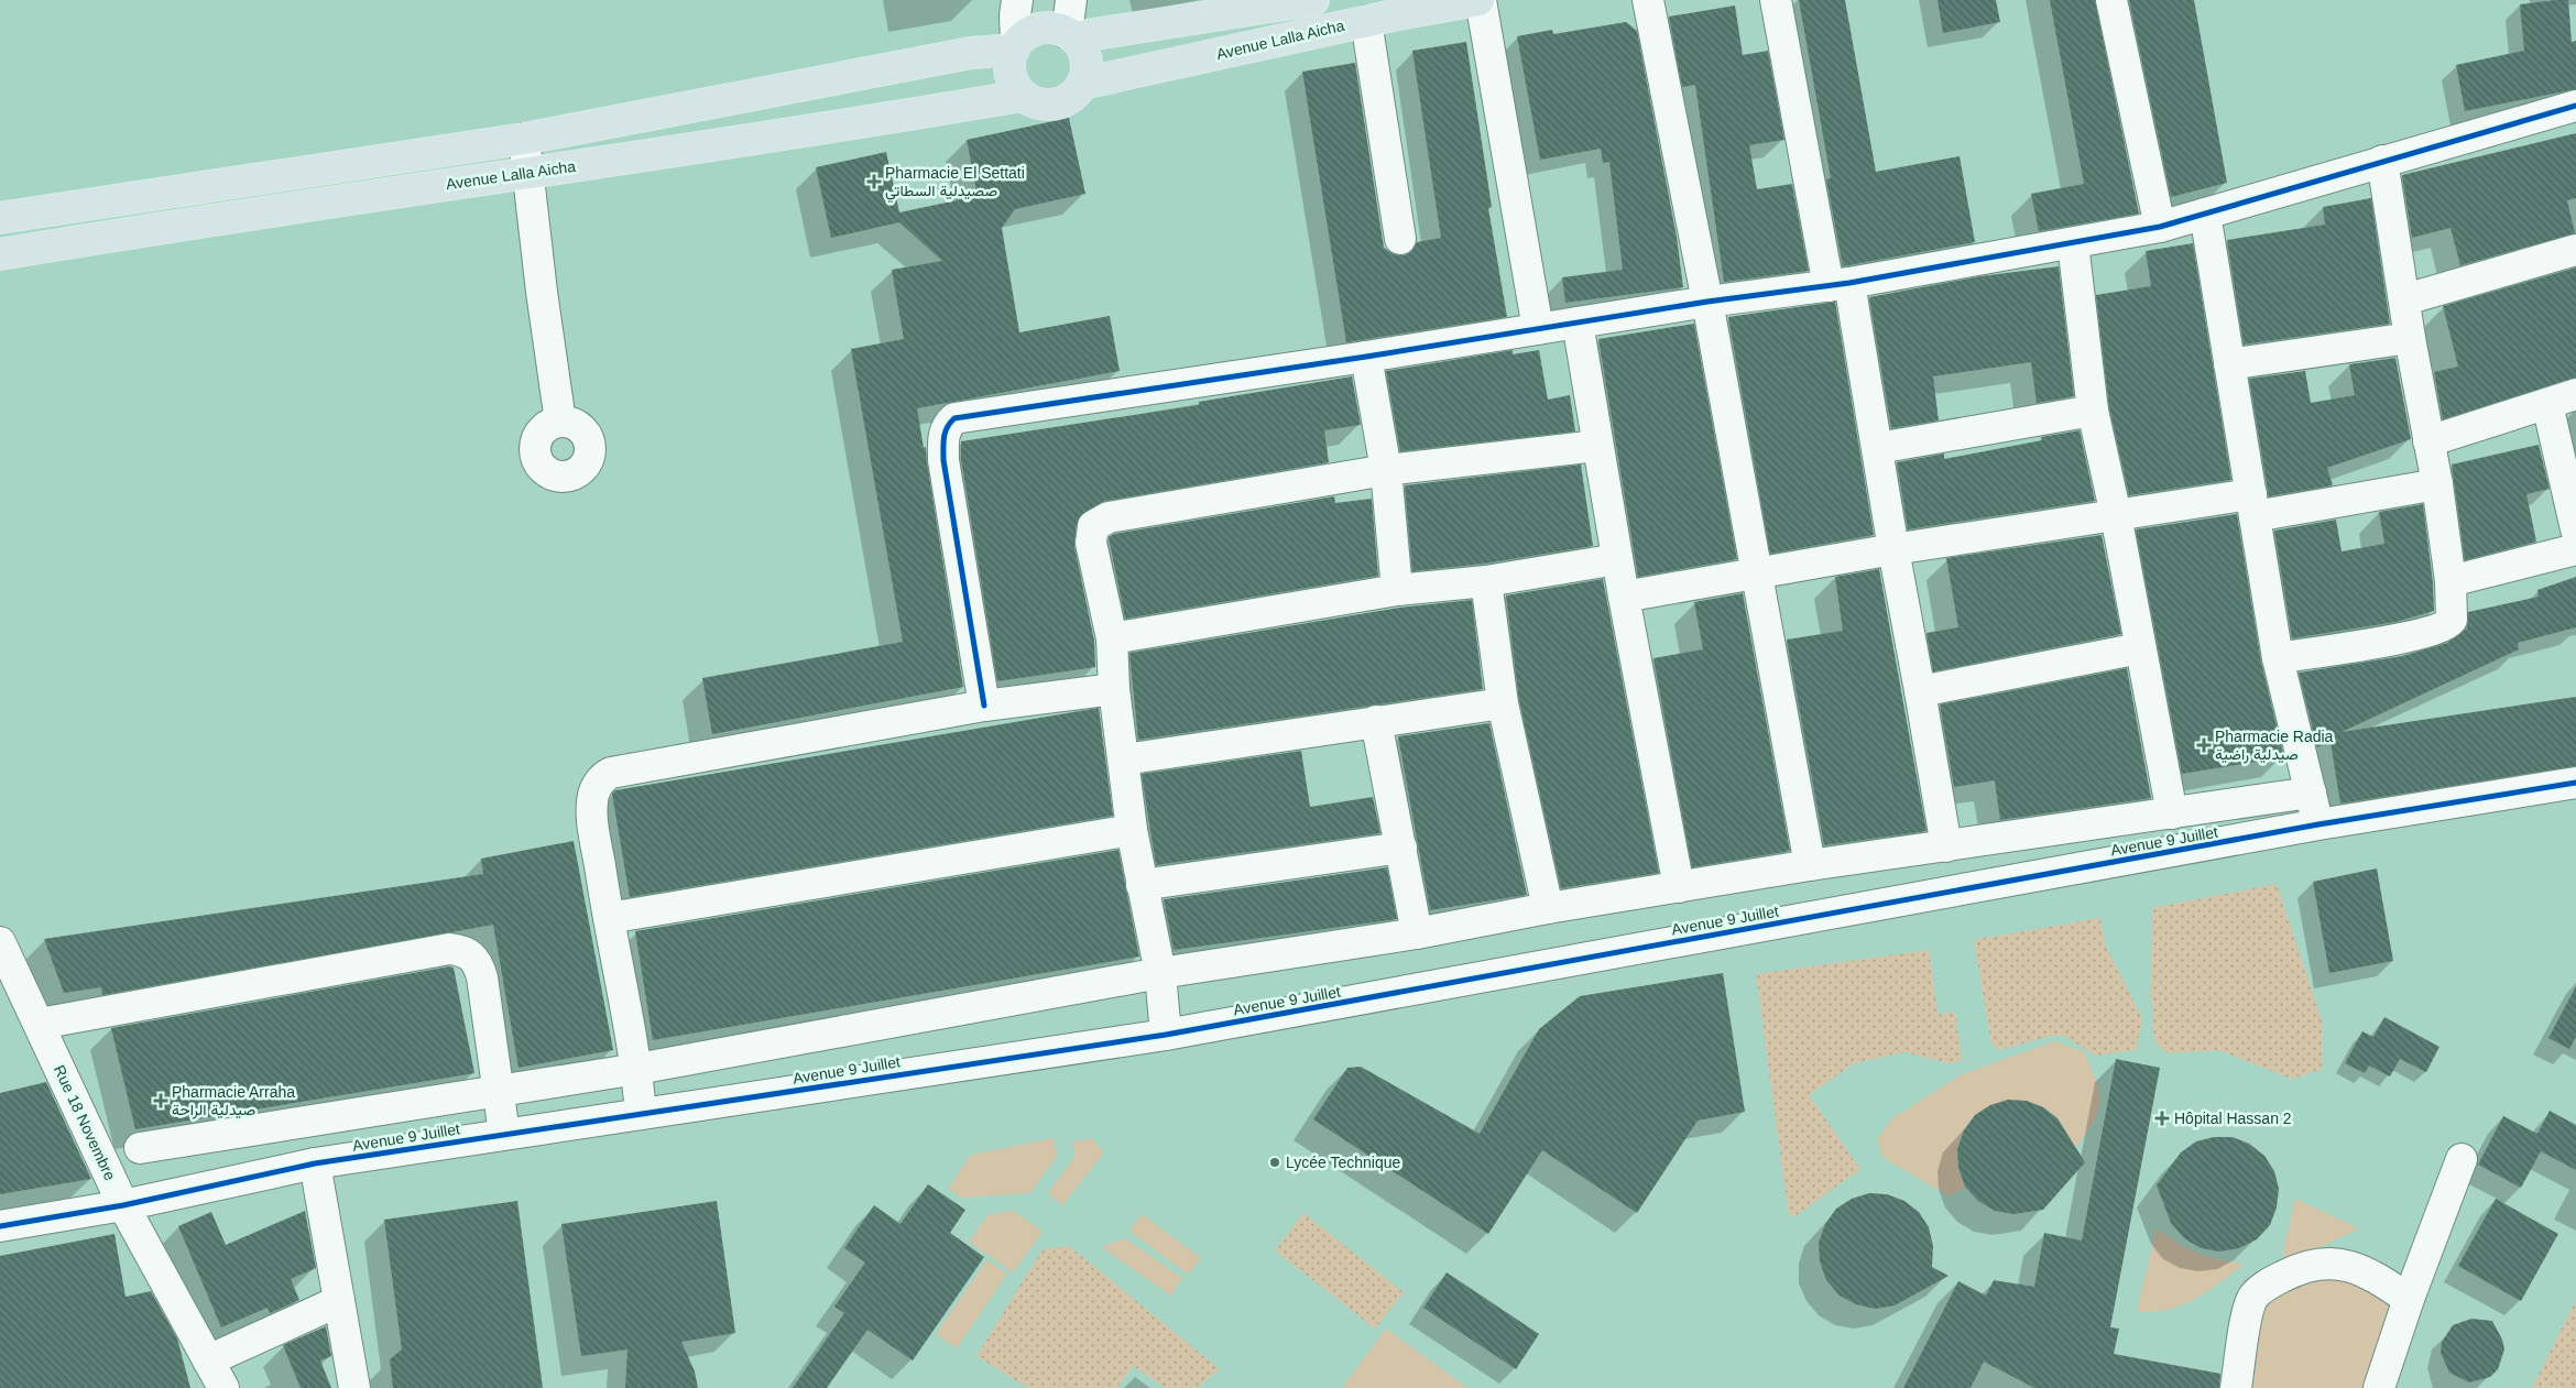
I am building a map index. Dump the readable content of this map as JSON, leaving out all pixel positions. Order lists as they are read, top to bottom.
{
  "streets": {
    "main road": ["Avenue Lalla Aicha"],
    "street": ["Avenue 9 Juillet", "Rue 18 Novembre"]
  },
  "crossings": [
    ["Avenue 9 Juillet", "Rue 18 Novembre"]
  ],
  "places": {
    "health": [
      "Pharmacie El Settati صصيدلية السطاتي",
      "Pharmacie Radia صيدلية راضية",
      "Pharmacie Arraha صيدلية الراحة",
      "Hôpital Hassan 2"
    ],
    "other": ["Lycée Technique"]
  }
}
